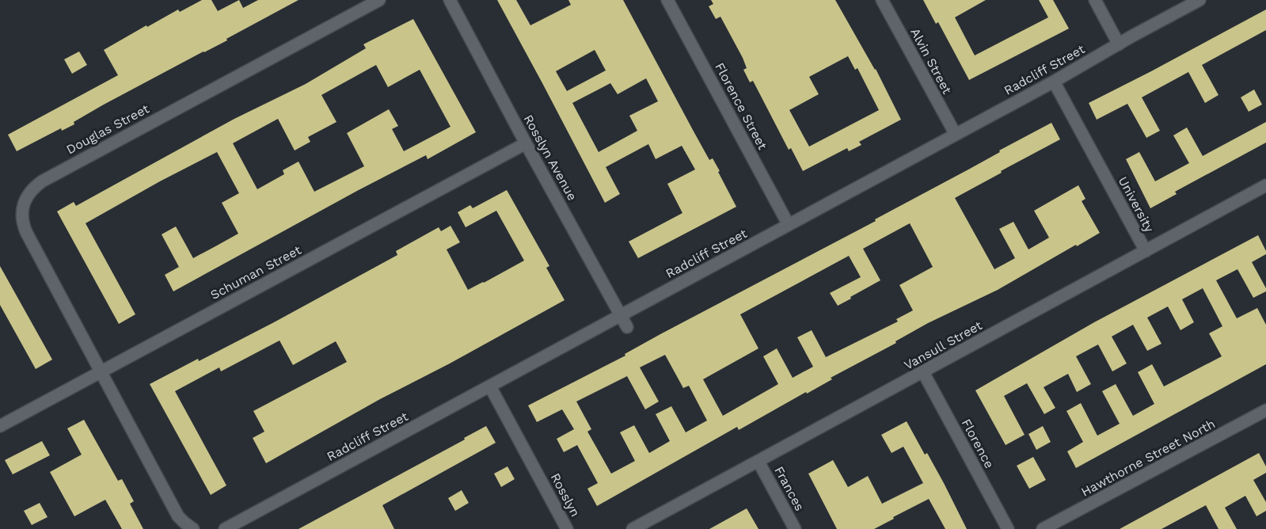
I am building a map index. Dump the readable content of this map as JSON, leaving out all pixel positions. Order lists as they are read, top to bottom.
{
  "streets": {
    "street": [
      "Alvin Street",
      "Radcliff Street",
      "Florence Street",
      "Douglas Street",
      "Rosslyn Avenue",
      "University",
      "Schuman Street",
      "Vansull Street",
      "Florence",
      "Hawthorne Street North",
      "Frances",
      "Rosslyn"
    ]
  },
  "crossings": [
    ["Alvin Street", "Radcliff Street"],
    ["Radcliff Street", "Florence Street"],
    ["Radcliff Street", "Rosslyn Avenue"],
    ["Radcliff Street", "University"],
    ["Radcliff Street", "Rosslyn"],
    ["Douglas Street", "Schuman Street"],
    ["Rosslyn Avenue", "Schuman Street"],
    ["University", "Vansull Street"],
    ["Vansull Street", "Florence"],
    ["Vansull Street", "Frances"]
  ]
}
